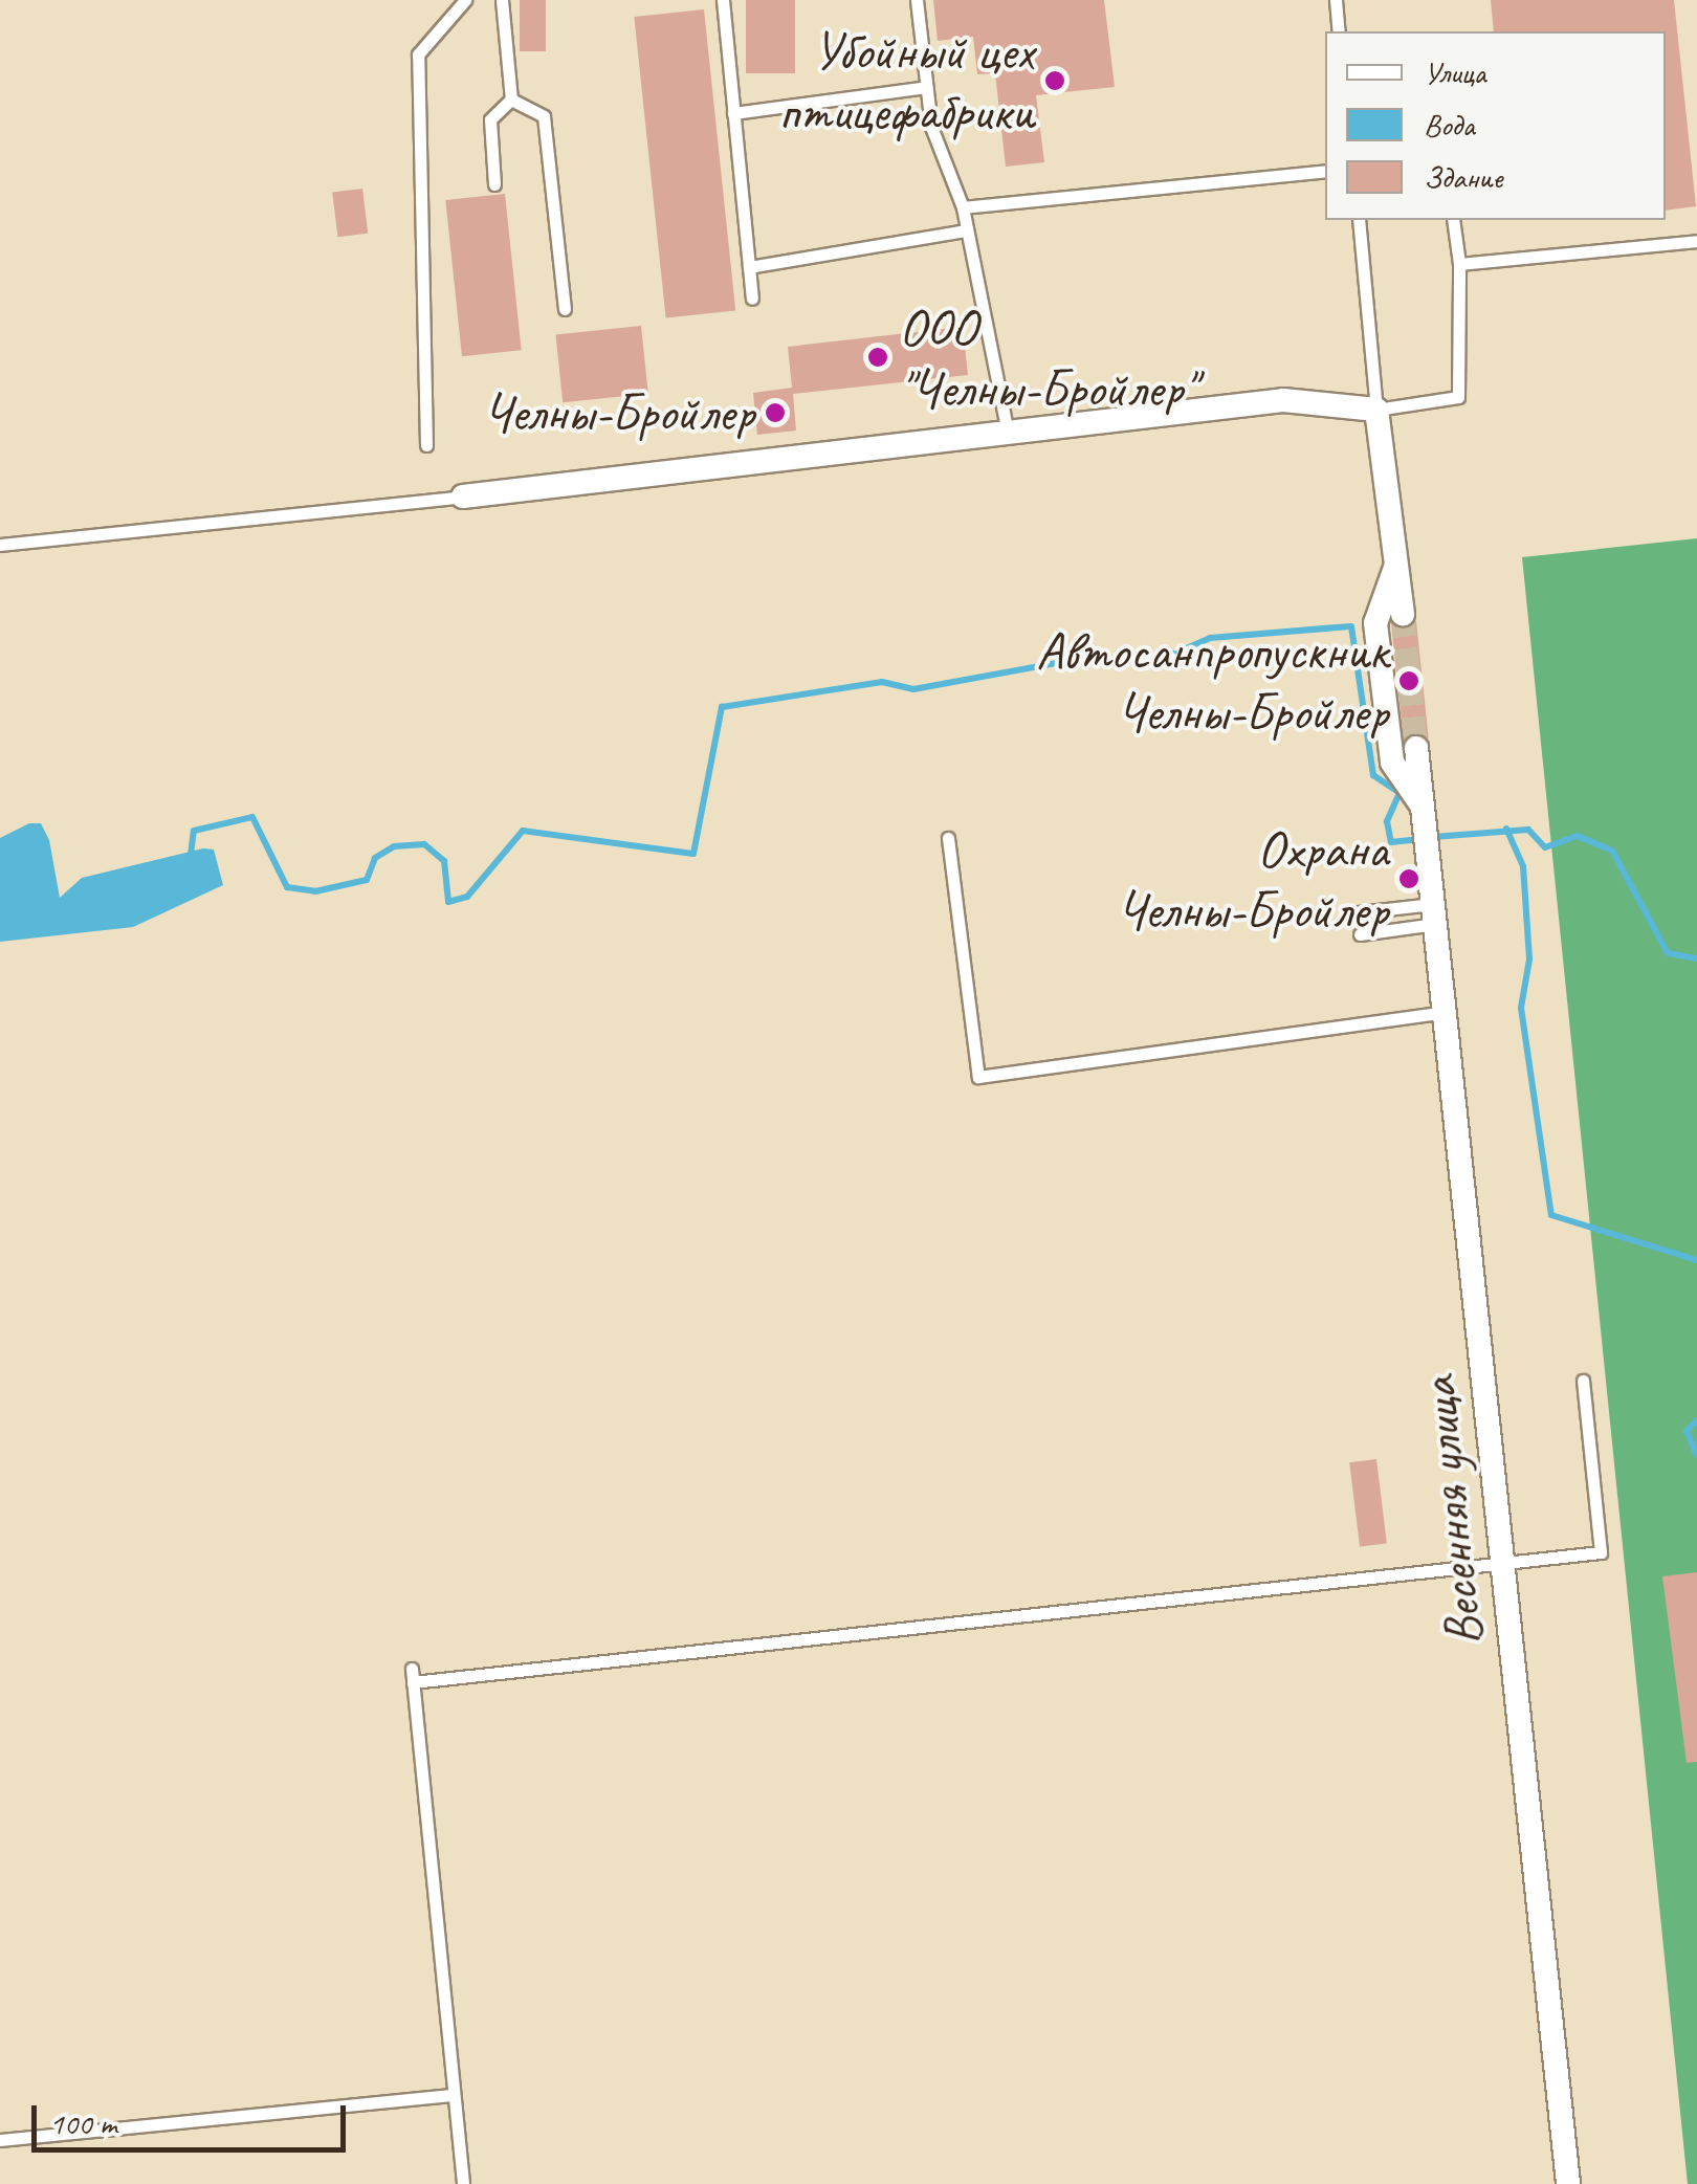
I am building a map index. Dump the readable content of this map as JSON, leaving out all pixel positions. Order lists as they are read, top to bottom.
{
  "streets": {
    "street": ["Весенняя улица"]
  },
  "places": [
    "Убойный цех птицефабрики",
    "ООО \"Челны-Бройлер\"",
    "Челны-Бройлер",
    "Автосанпропускник Челны-Бройлер",
    "Охрана Челны-Бройлер"
  ],
  "legend": ["Улица", "Вода", "Здание"],
  "scale_bar": "100 m"
}
